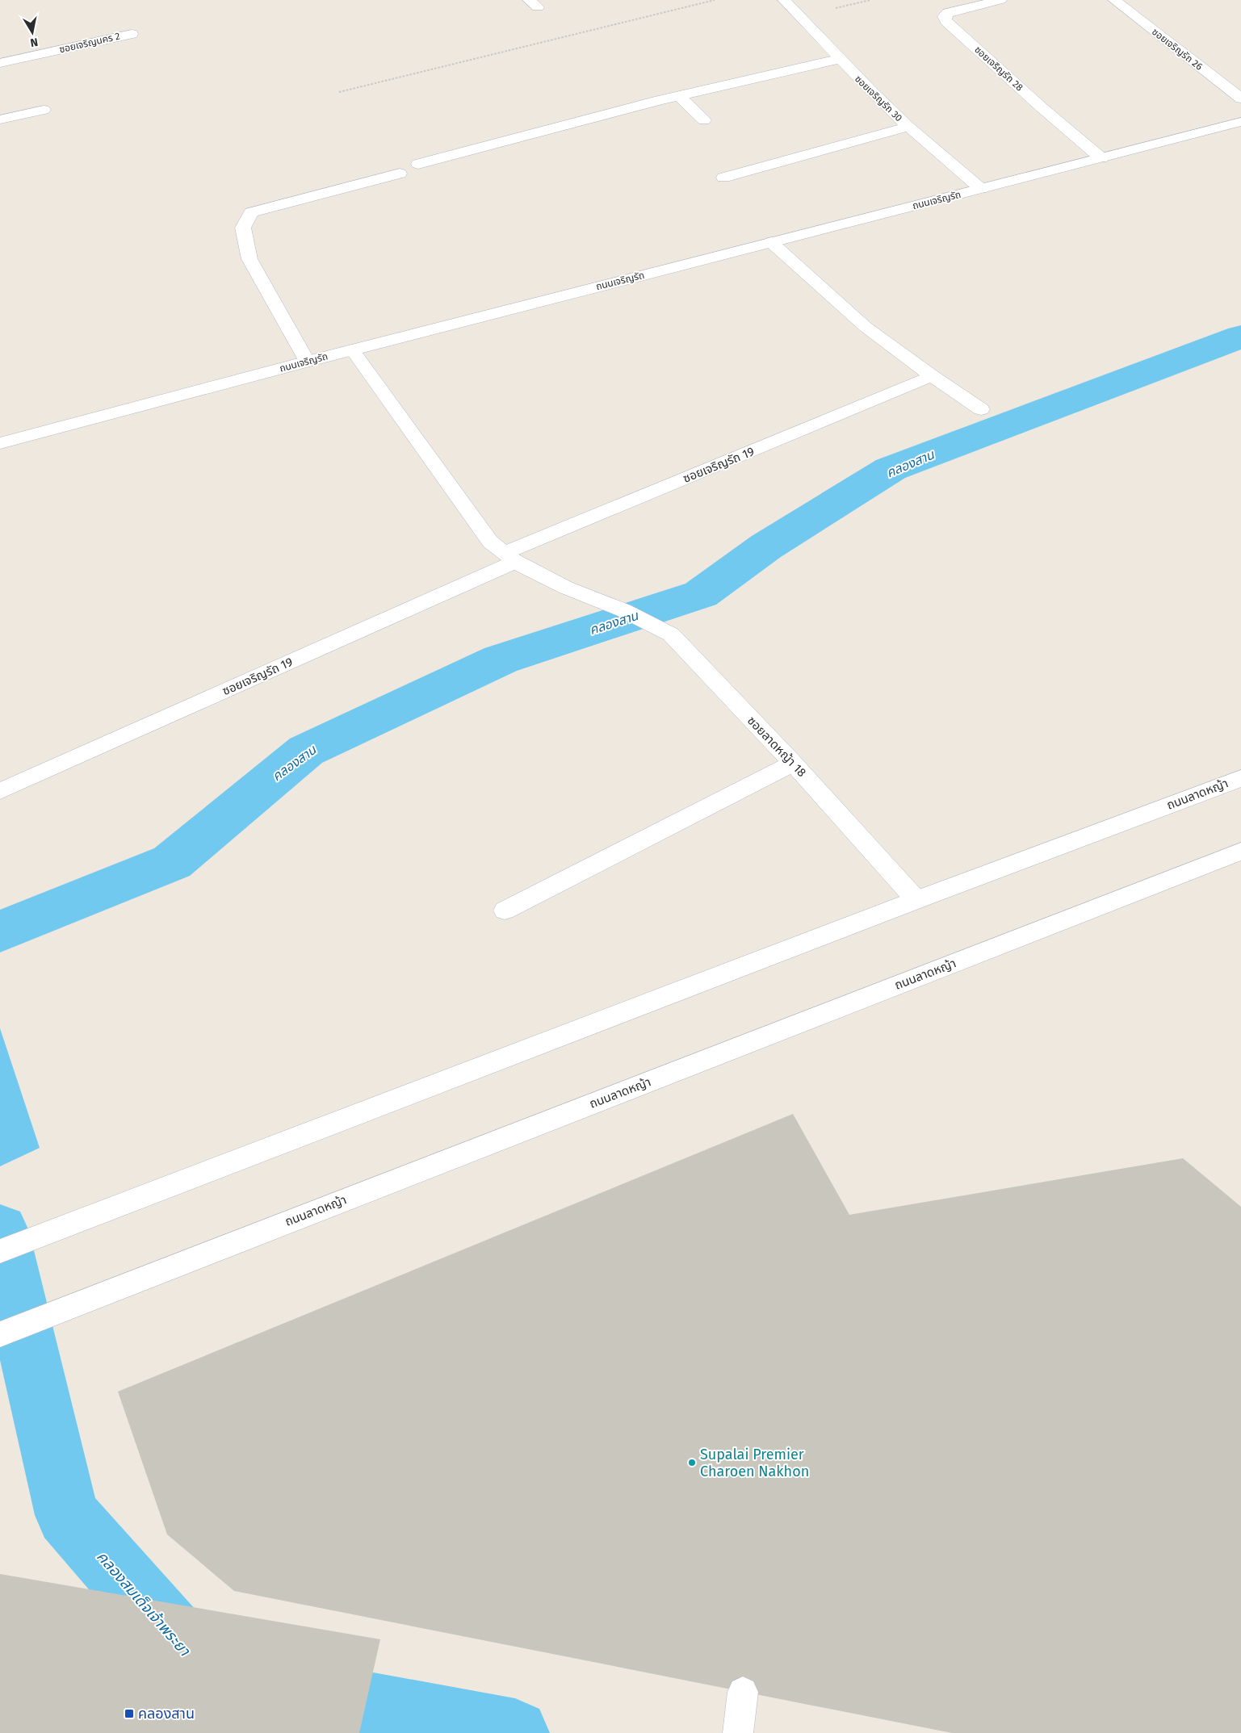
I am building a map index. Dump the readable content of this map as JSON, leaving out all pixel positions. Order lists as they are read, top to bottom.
{
  "streets": {
    "street": [
      "ซอยเจริญนคร 2",
      "ซอยเจริญรัถ 26",
      "ซอยเจริญรัถ 28",
      "ซอยเจริญรัถ 30",
      "ถนนเจริญรัถ",
      "ซอยเจริญรัถ 19",
      "ซอยลาดหญ้า 18",
      "ถนนลาดหญ้า"
    ]
  },
  "crossings": [
    ["ซอยเจริญรัถ 28", "ถนนเจริญรัถ"],
    ["ซอยเจริญรัถ 30", "ถนนเจริญรัถ"],
    ["ซอยเจริญรัถ 19", "ซอยลาดหญ้า 18"],
    ["ซอยลาดหญ้า 18", "ถนนลาดหญ้า"]
  ],
  "water": ["คลองสาน", "คลองสมเด็จเจ้าพระยา"],
  "places": {
    "other": ["Supalai Premier Charoen Nakhon"],
    "transit": ["คลองสาน"]
  },
  "north": "bottom"
}
